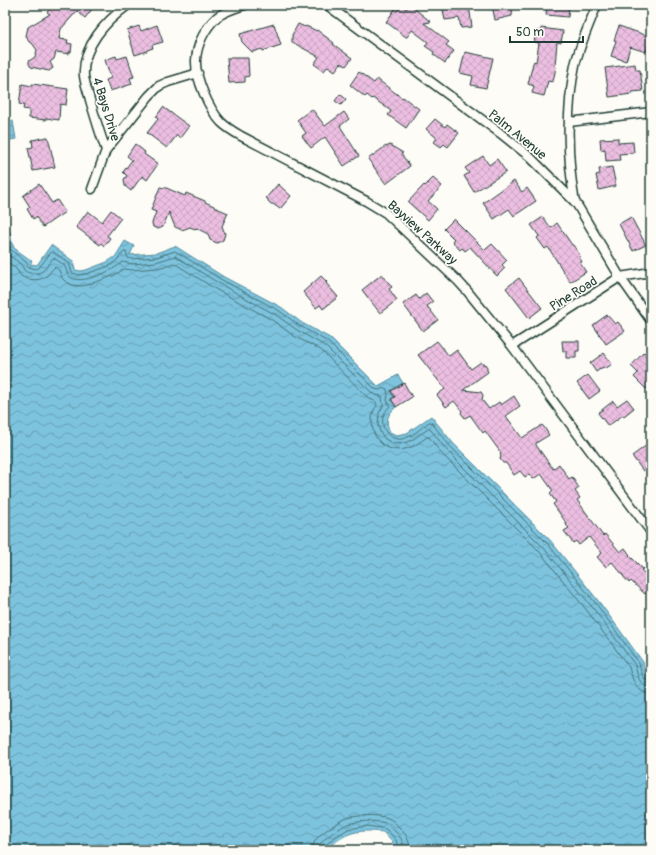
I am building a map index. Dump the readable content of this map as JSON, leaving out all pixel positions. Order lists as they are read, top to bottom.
{
  "streets": {
    "street": [
      "4 Bays Drive",
      "Palm Avenue",
      "Bayview Parkway",
      "Pine Road"
    ]
  },
  "crossings": [
    ["4 Bays Drive", "Bayview Parkway"],
    ["Palm Avenue", "Pine Road"],
    ["Bayview Parkway", "Pine Road"]
  ],
  "scale_bar": "50 m"
}
